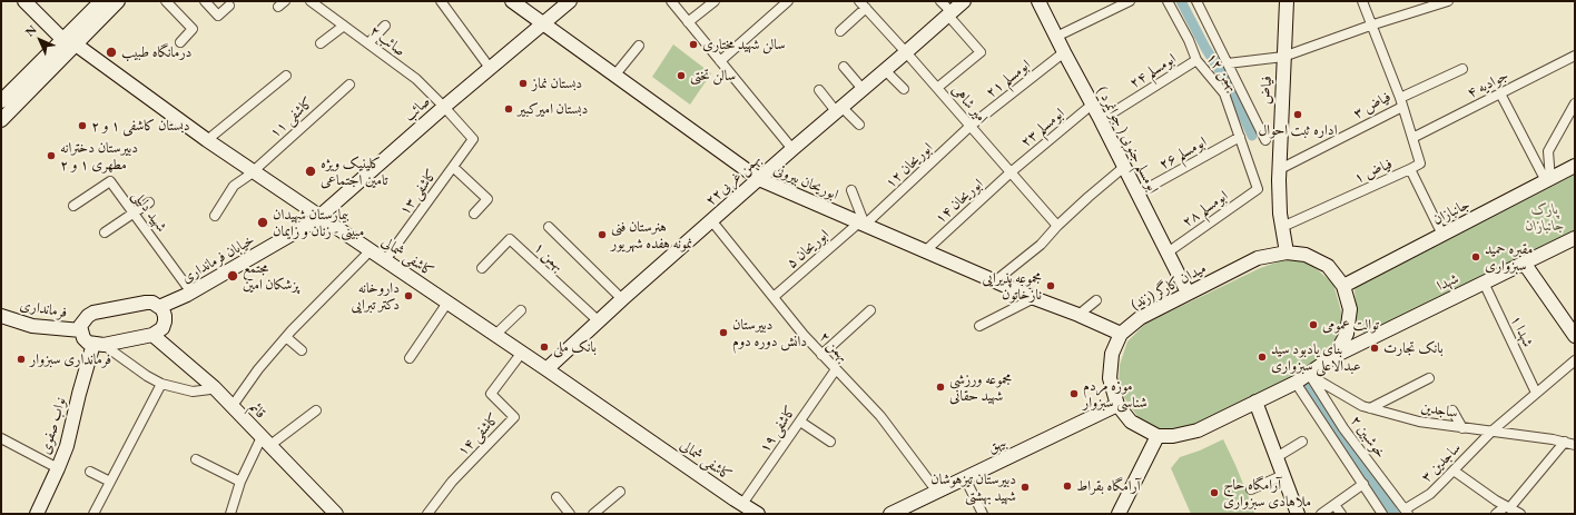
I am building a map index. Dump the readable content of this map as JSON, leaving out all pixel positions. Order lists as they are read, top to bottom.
{
  "streets": {
    "main road": [
      "فیاض",
      "صائب",
      "ابومسلم جنوبی ( جوانمرد )",
      "۲۲بهمن غربی",
      "ابوریحان بیرونی",
      "جانبازان",
      "کاشفی شمالی",
      "خیابان فرمانداری",
      "شهدا",
      "میدان کارگر (زند)",
      "فرمانداری",
      "قائم",
      "نواب صفوی",
      "بیهق"
    ],
    "street": [
      "صائب ۲",
      "ابومسلم ۲۴",
      "بهمن ۱۲",
      "ابومسلم ۲۱",
      "جوادیه ۴",
      "امیر شاهی",
      "فیاض ۳",
      "کاشفی ۱۱",
      "ابومسلم ۲۳",
      "ابومسلم ۲۶",
      "ابوریحان ۱۲",
      "فیاض ۱",
      "کاشفی ۱۳",
      "ابوریحان ۱۴",
      "ابومسلم ۲۸",
      "شهید دلیلی",
      "ابوریحان ۵",
      "بهمن ۱",
      "شهدا ۱",
      "بهمن ۲",
      "ساجدین",
      "کاشفی ۱۹",
      "کاشفی ۱۴",
      "خوشبین ۲",
      "ساجدین ۳"
    ]
  },
  "crossings": [
    ["صائب ۲", "صائب"],
    ["صائب ۲", "کاشفی ۱۳"],
    ["ابومسلم ۲۴", "بهمن ۱۲"],
    ["ابومسلم ۲۴", "ابومسلم جنوبی ( جوانمرد )"],
    ["بهمن ۱۲", "ابومسلم ۲۶"],
    ["بهمن ۱۲", "ابومسلم ۲۸"],
    ["ابومسلم ۲۱", "امیر شاهی"],
    ["ابومسلم ۲۱", "ابومسلم جنوبی ( جوانمرد )"],
    ["ابومسلم ۲۱", "ابوریحان ۱۲"],
    ["جوادیه ۴", "فیاض ۱"],
    ["فیاض", "فیاض ۳"],
    ["فیاض", "فیاض ۱"],
    ["فیاض", "میدان کارگر (زند)"],
    ["امیر شاهی", "ابومسلم ۲۳"],
    ["امیر شاهی", "ابوریحان ۱۲"],
    ["امیر شاهی", "۲۲بهمن غربی"],
    ["امیر شاهی", "ابوریحان ۱۴"],
    ["فیاض ۳", "فیاض ۱"],
    ["صائب", "ابوریحان بیرونی"],
    ["صائب", "کاشفی شمالی"],
    ["صائب", "خیابان فرمانداری"],
    ["کاشفی ۱۱", "کاشفی شمالی"],
    ["ابومسلم ۲۳", "ابومسلم جنوبی ( جوانمرد )"],
    ["ابومسلم ۲۳", "ابوریحان ۱۴"],
    ["ابومسلم جنوبی ( جوانمرد )", "ابومسلم ۲۶"],
    ["ابومسلم جنوبی ( جوانمرد )", "ابومسلم ۲۸"],
    ["ابومسلم جنوبی ( جوانمرد )", "میدان کارگر (زند)"],
    ["ابوریحان ۱۲", "ابوریحان بیرونی"],
    ["ابوریحان ۱۲", "ابوریحان ۵"],
    ["۲۲بهمن غربی", "ابوریحان بیرونی"],
    ["۲۲بهمن غربی", "کاشفی شمالی"],
    ["۲۲بهمن غربی", "بهمن ۱"],
    ["۲۲بهمن غربی", "بهمن ۲"],
    ["ابوریحان بیرونی", "ابوریحان ۱۴"],
    ["ابوریحان بیرونی", "ابوریحان ۵"],
    ["ابوریحان بیرونی", "میدان کارگر (زند)"],
    ["کاشفی ۱۳", "کاشفی شمالی"],
    ["شهید دلیلی", "خیابان فرمانداری"],
    ["جانبازان", "میدان کارگر (زند)"],
    ["ابوریحان ۵", "بهمن ۲"],
    ["کاشفی شمالی", "خیابان فرمانداری"],
    ["کاشفی شمالی", "کاشفی ۱۹"],
    ["کاشفی شمالی", "کاشفی ۱۴"],
    ["شهدا", "میدان کارگر (زند)"],
    ["شهدا", "شهدا ۱"],
    ["میدان کارگر (زند)", "ساجدین"],
    ["میدان کارگر (زند)", "خوشبین ۲"],
    ["میدان کارگر (زند)", "بیهق"],
    ["شهدا ۱", "ساجدین ۳"],
    ["بهمن ۲", "کاشفی ۱۹"],
    ["بهمن ۲", "بیهق"],
    ["ساجدین", "خوشبین ۲"],
    ["ساجدین", "ساجدین ۳"],
    ["خوشبین ۲", "ساجدین ۳"]
  ],
  "parks": ["پارک جانبازان"],
  "places": [
    "سالن شهید مختاری",
    "درمانگاه طبیب",
    "سالن تختی",
    "دبستان نماز",
    "دبستان امیرکبیر",
    "اداره ثبت احوال",
    "دبستان کاشفی ۱ و ۲",
    "دبیرستان دخترانه مطهری ۱ و ۲",
    "کلینیک ویژه تامین اجتماعی",
    "بیمارستان شهیدان مبینی - زنان و زایمان",
    "هنرستان فنی نمونه هفده شهریور",
    "مقبره حمید سبزواری",
    "مجتمع پزشکان امین",
    "مجموعه پذیرایی نازخاتون",
    "داروخانه دکتر تبرایی",
    "توالت عمومی",
    "دبیرستان دانش دوره دوم",
    "بانک ملی",
    "بانک تجارت",
    "بنای یادبود سید عبدالاعلی سبزواری",
    "فرمانداری سبزوار",
    "مجموعه ورزشی شهید حقانی",
    "موزه مردم شناسی سبزوار",
    "آرامگاه بقراط",
    "دبیرستان تیزهوشان شهید بهشتی",
    "آرامگاه حاج ملاهادی سبزواری"
  ],
  "north": "top left"
}
